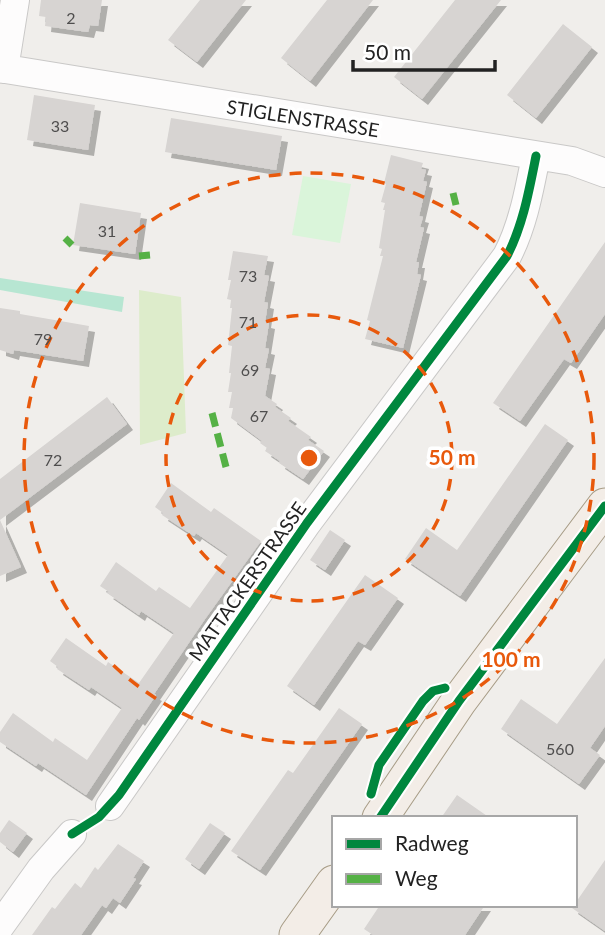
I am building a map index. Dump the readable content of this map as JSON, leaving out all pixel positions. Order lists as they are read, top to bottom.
{
  "streets": {
    "street": ["STIGLENSTRASSE", "MATTACKERSTRASSE"]
  },
  "crossings": [
    ["STIGLENSTRASSE", "MATTACKERSTRASSE"]
  ],
  "house_numbers": [
    "2",
    "33",
    "31",
    "73",
    "71",
    "79",
    "69",
    "67",
    "72",
    "560"
  ],
  "legend": ["Radweg", "Weg"],
  "scale_bar": "50 m",
  "rings": ["50 m", "100 m"]
}
